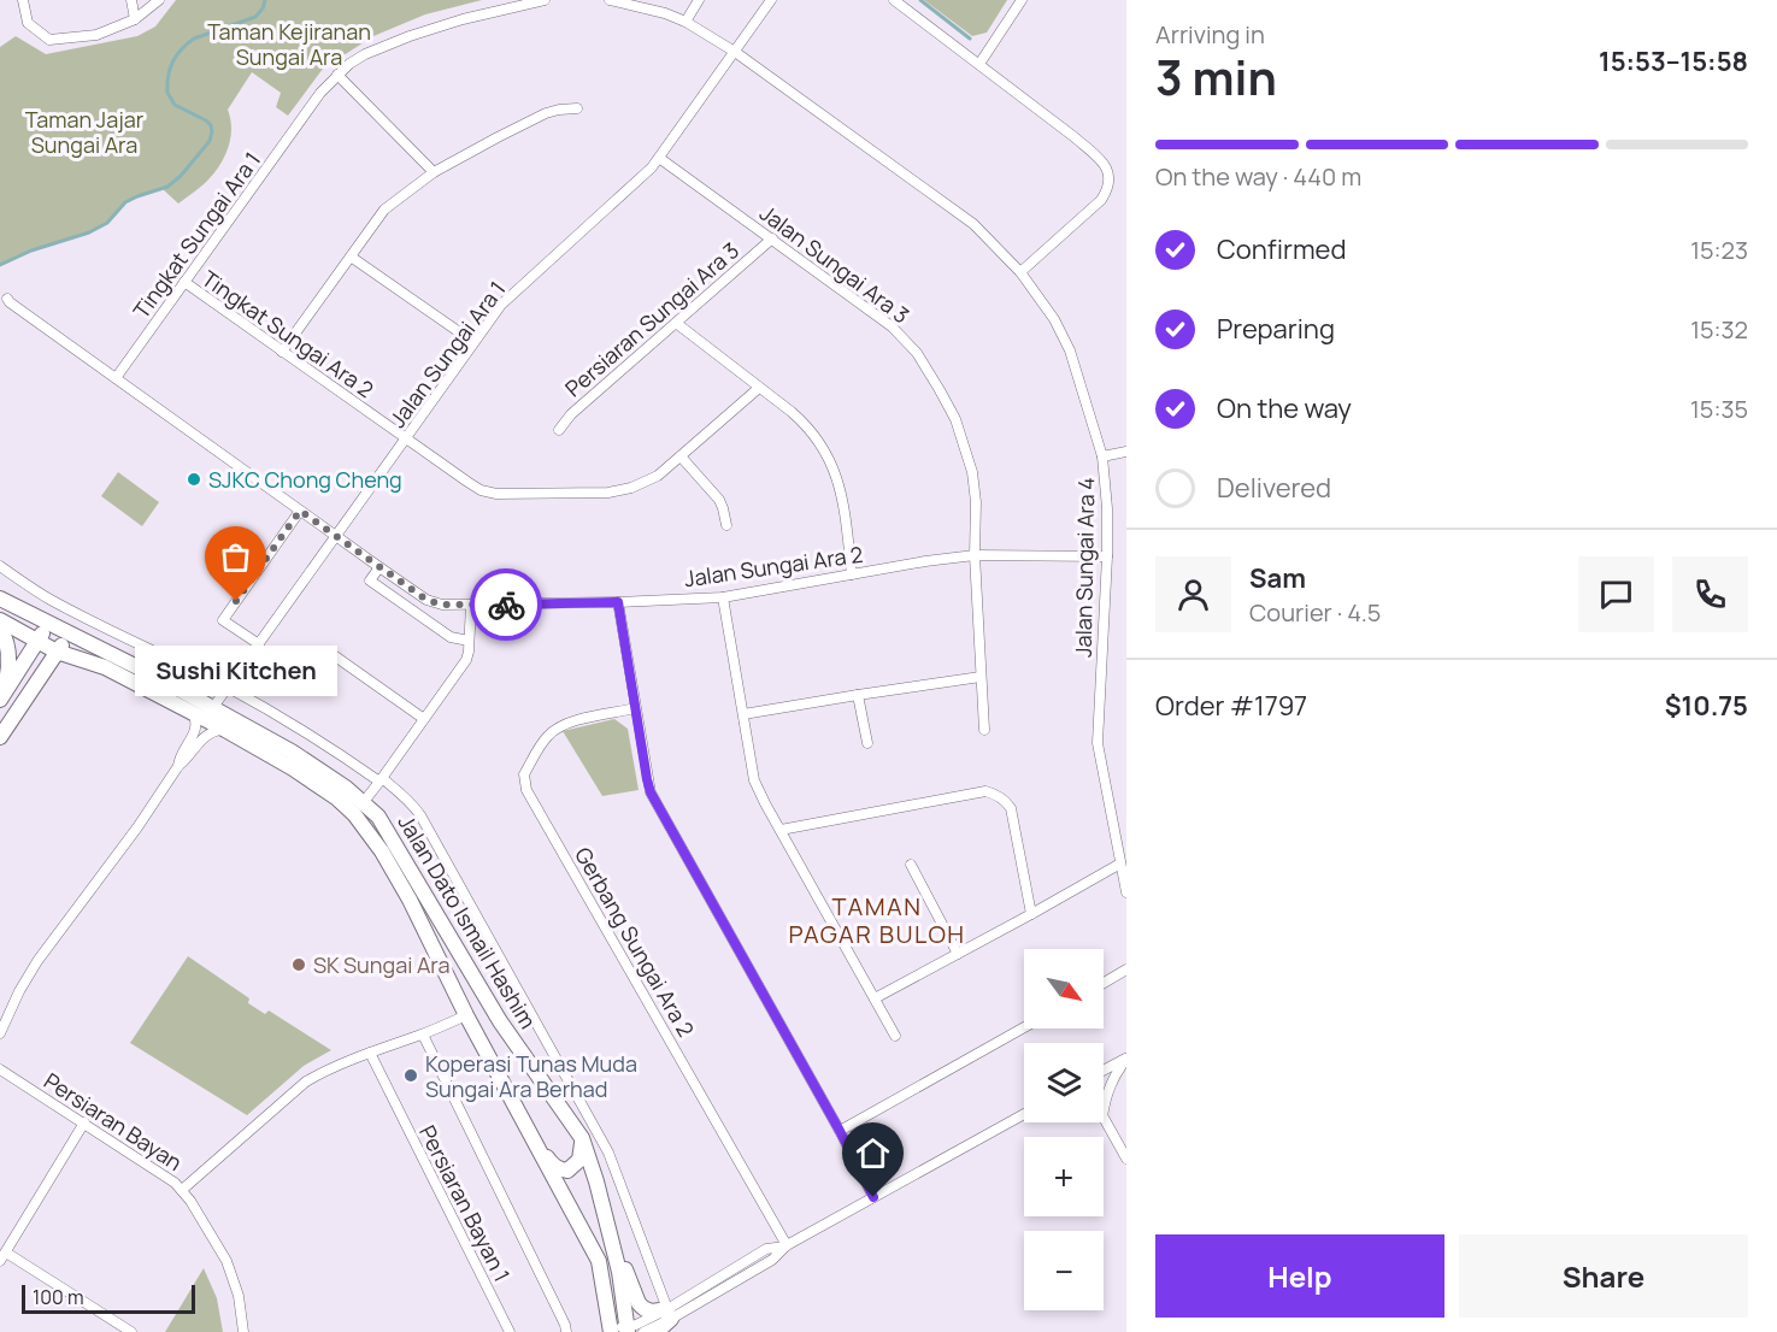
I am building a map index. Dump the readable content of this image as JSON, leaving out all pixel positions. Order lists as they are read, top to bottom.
{
  "streets": {
    "main road": ["Jalan Dato Ismail Hashim"],
    "street": [
      "Tingkat Sungai Ara 1",
      "Jalan Sungai Ara 3",
      "Persiaran Sungai Ara 3",
      "Tingkat Sungai Ara 2",
      "Jalan Sungai Ara 1",
      "Jalan Sungai Ara 2",
      "Jalan Sungai Ara 4",
      "Gerbang Sungai Ara 2",
      "Persiaran Bayan",
      "Persiaran Bayan 1"
    ]
  },
  "crossings": [
    ["Tingkat Sungai Ara 1", "Tingkat Sungai Ara 2"],
    ["Jalan Sungai Ara 3", "Persiaran Sungai Ara 3"],
    ["Jalan Sungai Ara 3", "Jalan Sungai Ara 1"],
    ["Jalan Sungai Ara 3", "Jalan Sungai Ara 2"],
    ["Tingkat Sungai Ara 2", "Jalan Sungai Ara 1"],
    ["Jalan Sungai Ara 1", "Jalan Sungai Ara 2"],
    ["Jalan Sungai Ara 1", "Jalan Sungai Ara 4"],
    ["Jalan Sungai Ara 1", "Jalan Dato Ismail Hashim"],
    ["Jalan Sungai Ara 2", "Jalan Sungai Ara 4"]
  ],
  "districts": ["TAMAN PAGAR BULOH"],
  "parks": ["Taman Kejiranan Sungai Ara", "Taman Jajar Sungai Ara"],
  "places": [
    "SJKC Chong Cheng",
    "Sushi Kitchen",
    "SK Sungai Ara",
    "Koperasi Tunas Muda Sungai Ara Berhad"
  ],
  "scale_bar": "100 m",
  "north": "bottom right",
  "page": {
    "heading": ["3 min", "Arriving in", "15:53–15:58"],
    "panel": [
      "Sam",
      "Courier · 4.5",
      "Order #1797",
      "$10.75"
    ],
    "bar": "On the way · 440 m",
    "list": [
      ["Confirmed", "15:23"],
      ["Preparing", "15:32"],
      ["On the way", "15:35"],
      "Delivered"
    ],
    "bubble": "Sushi Kitchen",
    "map_buttons": ["+", "−"],
    "buttons": ["Help", "Share"],
    "scale": "100 m"
  }
}
